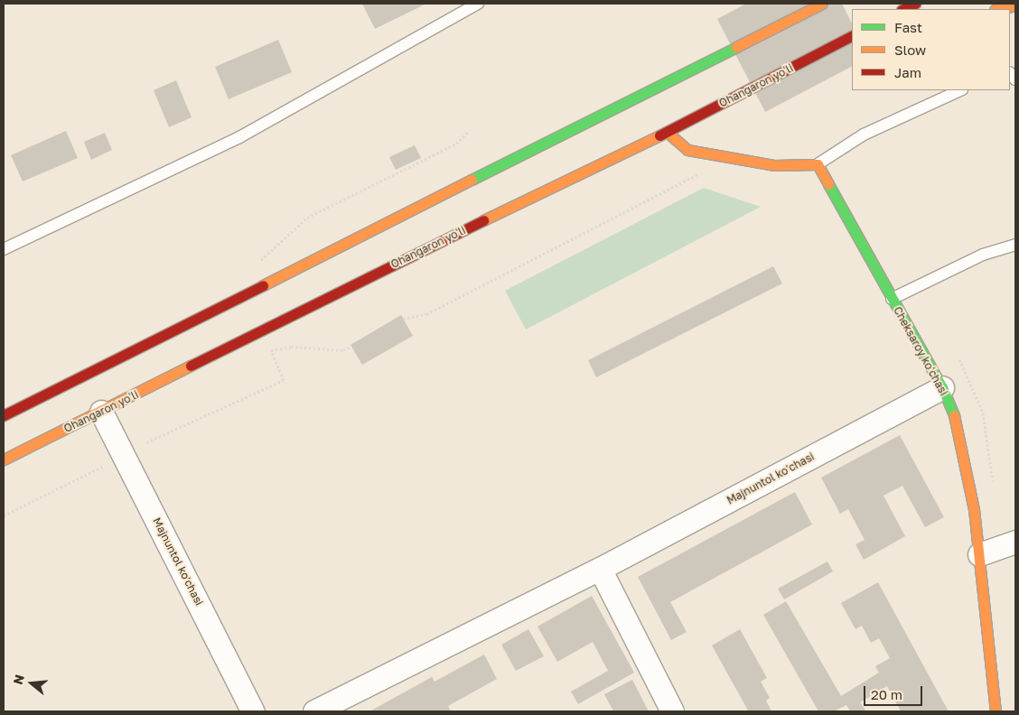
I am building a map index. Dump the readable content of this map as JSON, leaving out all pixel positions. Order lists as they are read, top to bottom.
{
  "streets": {
    "main road": ["Ohangaron yoʻli", "Cheksaroy koʻchasi"],
    "street": ["Majnuntol ko'chasi"]
  },
  "crossings": [
    ["Ohangaron yoʻli", "Majnuntol ko'chasi"],
    ["Cheksaroy koʻchasi", "Majnuntol ko'chasi"]
  ],
  "legend": ["Fast", "Slow", "Jam"],
  "scale_bar": "20 m",
  "north": "left"
}
